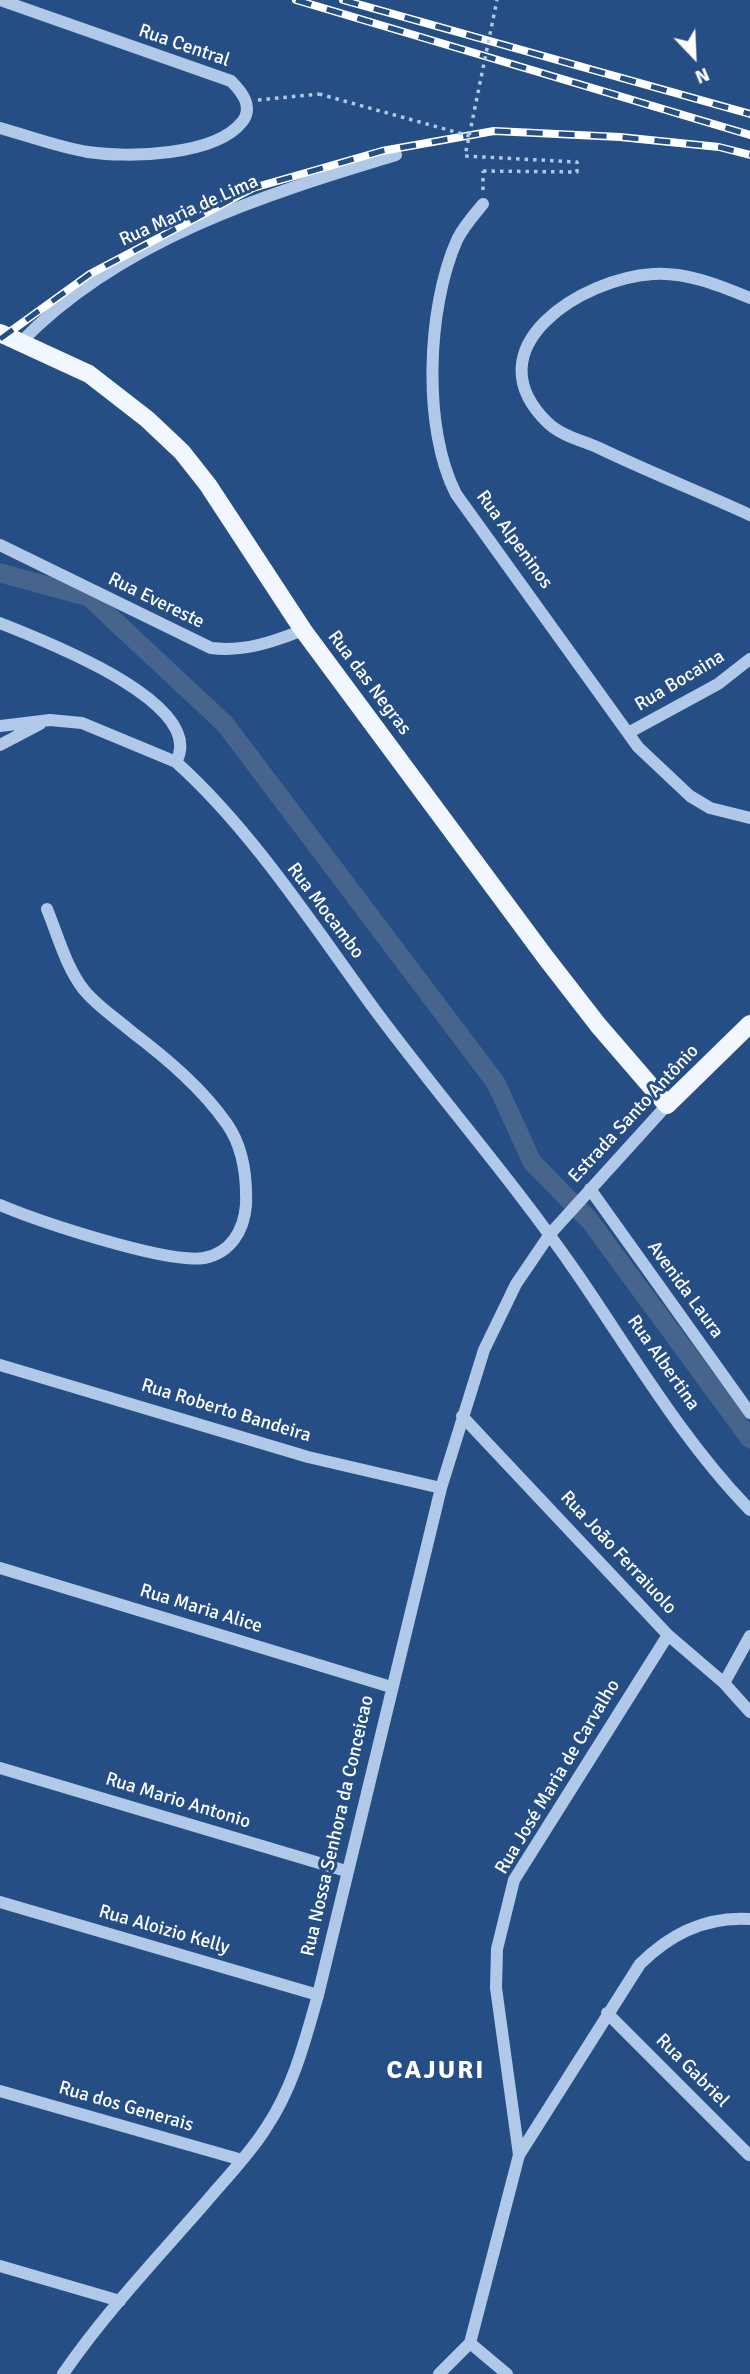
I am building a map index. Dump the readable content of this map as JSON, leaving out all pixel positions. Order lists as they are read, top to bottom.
{
  "streets": {
    "main road": ["Rua das Negras", "Estrada Santo Antônio"],
    "street": [
      "Rua Central",
      "Rua Maria de Lima",
      "Rua Alpeninos",
      "Rua Evereste",
      "Rua Bocaina",
      "Rua Mocambo",
      "Avenida Laura",
      "Rua Albertina",
      "Rua Roberto Bandeira",
      "Rua João Ferraiuolo",
      "Rua Maria Alice",
      "Rua José Maria de Carvalho",
      "Rua Mario Antonio",
      "Rua Nossa Senhora da Conceicao",
      "Rua Aloizio Kelly",
      "Rua Gabriel",
      "Rua dos Generais"
    ]
  },
  "crossings": [
    ["Rua Maria de Lima", "Rua das Negras"],
    ["Rua Alpeninos", "Rua Bocaina"],
    ["Rua Evereste", "Rua das Negras"],
    ["Rua das Negras", "Estrada Santo Antônio"],
    ["Rua Mocambo", "Estrada Santo Antônio"],
    ["Rua Mocambo", "Rua Albertina"],
    ["Rua Mocambo", "Rua Nossa Senhora da Conceicao"],
    ["Estrada Santo Antônio", "Avenida Laura"],
    ["Estrada Santo Antônio", "Rua Albertina"],
    ["Estrada Santo Antônio", "Rua Nossa Senhora da Conceicao"],
    ["Rua Albertina", "Rua Nossa Senhora da Conceicao"],
    ["Rua Roberto Bandeira", "Rua Nossa Senhora da Conceicao"],
    ["Rua João Ferraiuolo", "Rua José Maria de Carvalho"],
    ["Rua João Ferraiuolo", "Rua Nossa Senhora da Conceicao"],
    ["Rua Maria Alice", "Rua Nossa Senhora da Conceicao"],
    ["Rua José Maria de Carvalho", "Rua Gabriel"],
    ["Rua Mario Antonio", "Rua Nossa Senhora da Conceicao"],
    ["Rua Nossa Senhora da Conceicao", "Rua Aloizio Kelly"],
    ["Rua Nossa Senhora da Conceicao", "Rua dos Generais"]
  ],
  "districts": ["CAJURI"],
  "north": "bottom right"
}
